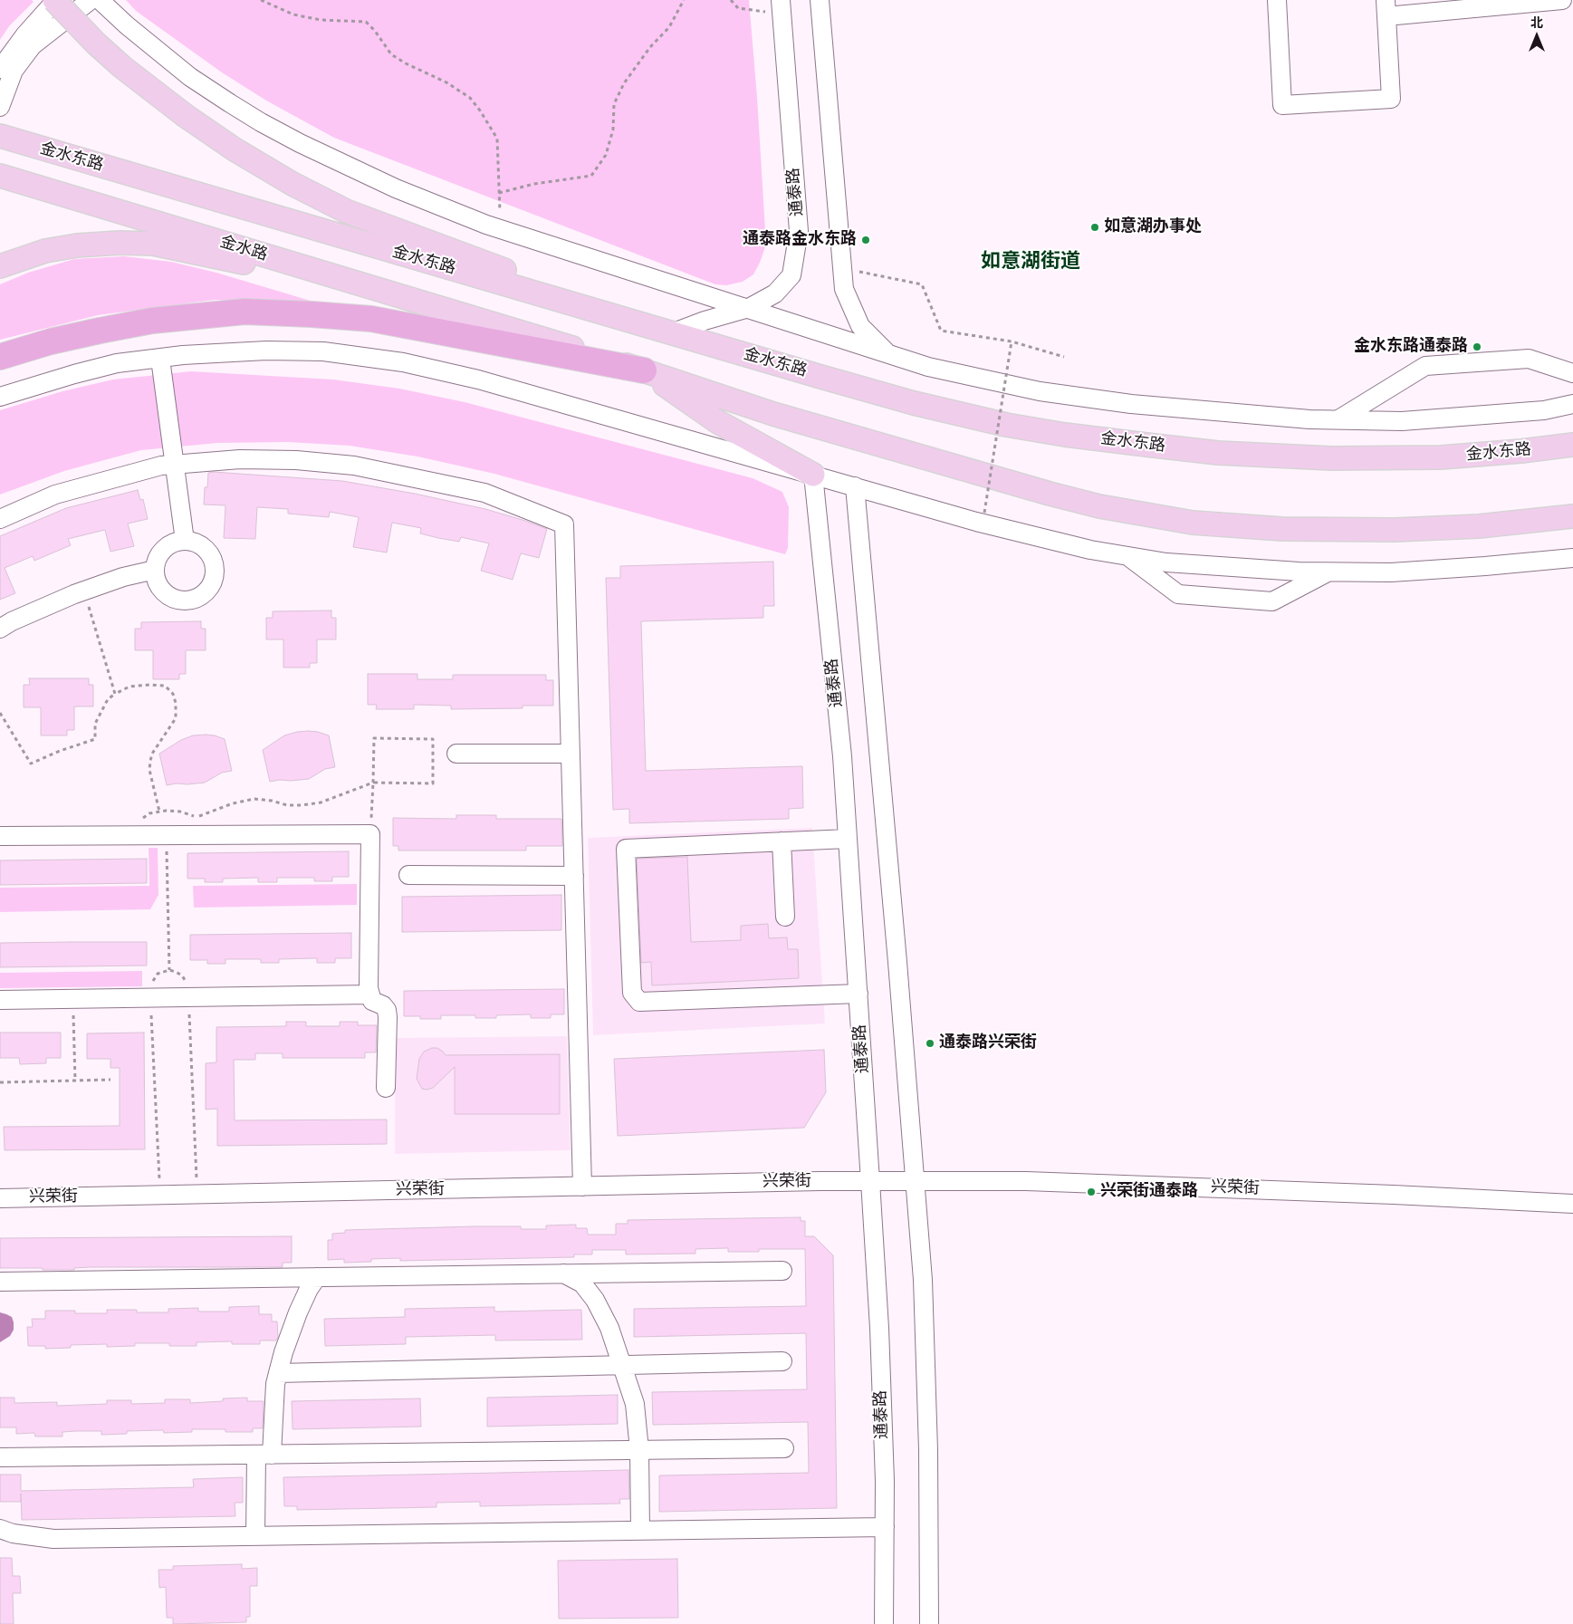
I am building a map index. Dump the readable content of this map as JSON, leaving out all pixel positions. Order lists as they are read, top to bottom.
{
  "streets": {
    "main road": ["金水东路", "金水路"],
    "street": ["通泰路", "兴荣街"]
  },
  "crossings": [
    ["金水东路", "通泰路"],
    ["通泰路", "兴荣街"]
  ],
  "districts": ["如意湖街道"],
  "places": [
    "如意湖办事处",
    "通泰路金水东路",
    "金水东路通泰路",
    "通泰路兴荣街",
    "兴荣街通泰路"
  ],
  "north": "top"
}
